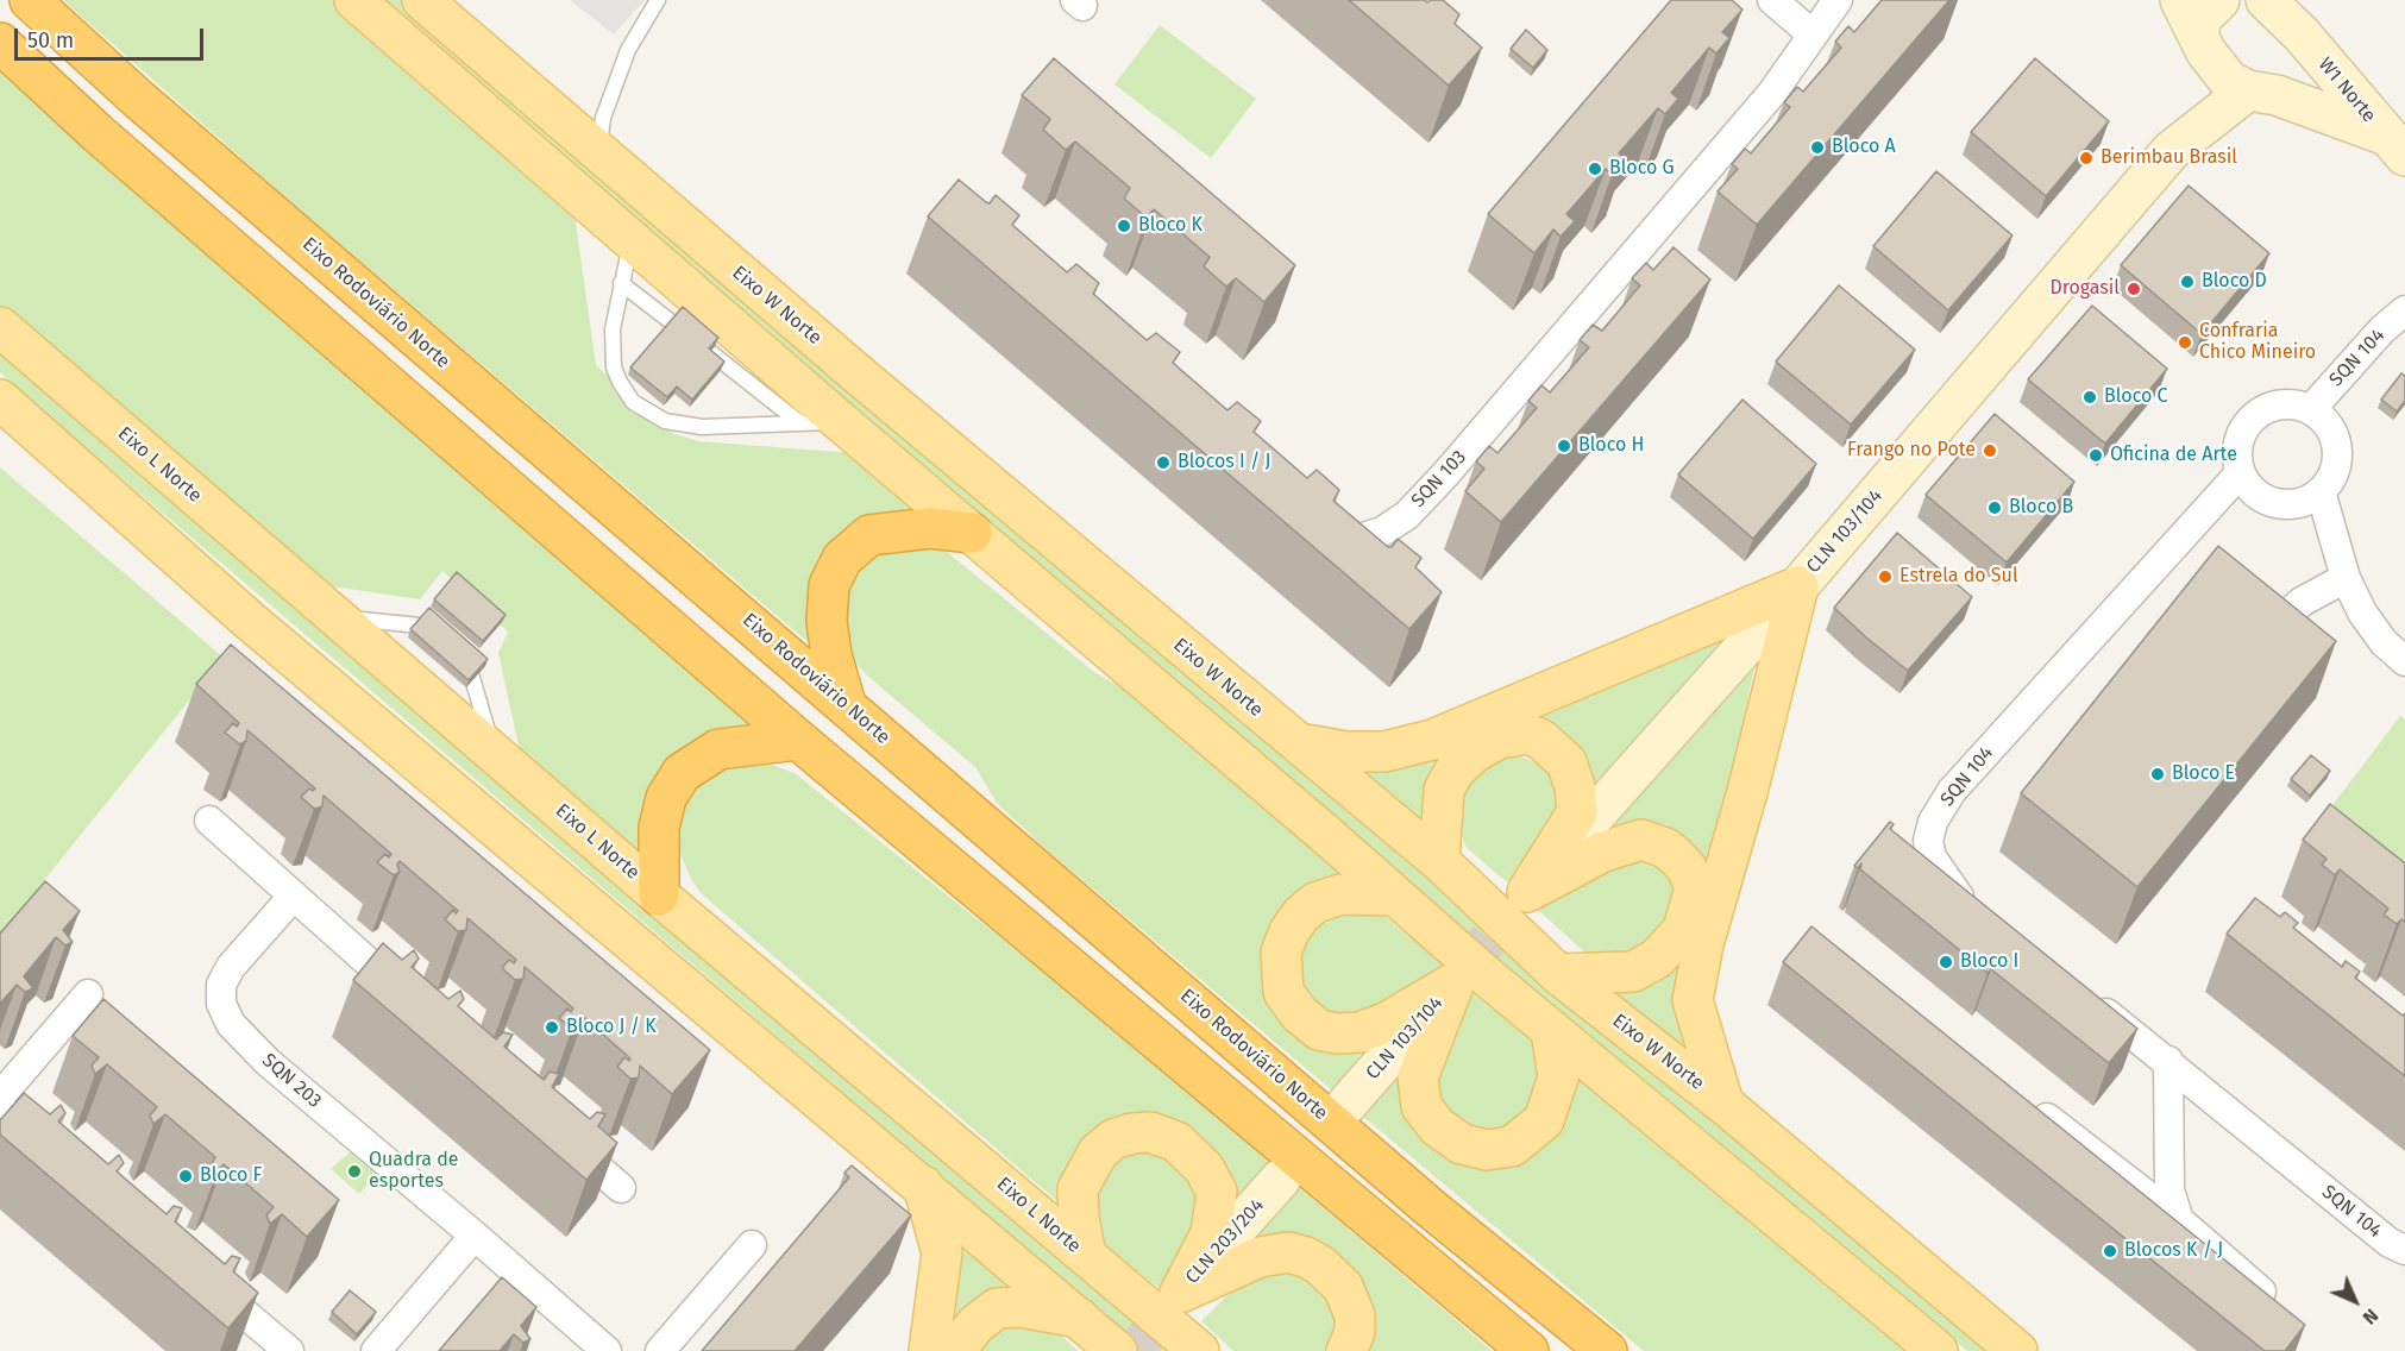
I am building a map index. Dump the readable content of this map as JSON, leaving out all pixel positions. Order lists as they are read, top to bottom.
{
  "streets": {
    "highway": ["Eixo Rodoviário Norte"],
    "main road": ["Eixo W Norte", "Eixo L Norte"],
    "street": [
      "W1 Norte",
      "SQN 104",
      "SQN 103",
      "CLN 103/104",
      "SQN 203",
      "CLN 203/204"
    ]
  },
  "crossings": [
    ["W1 Norte", "CLN 103/104"]
  ],
  "places": [
    "Bloco A",
    "Berimbau Brasil",
    "Bloco G",
    "Bloco K",
    "Bloco D",
    "Drogasil",
    "Confraria Chico Mineiro",
    "Bloco C",
    "Bloco H",
    "Frango no Pote",
    "Oficina de Arte",
    "Blocos I / J",
    "Bloco B",
    "Estrela do Sul",
    "Bloco E",
    "Bloco I",
    "Bloco J / K",
    "Quadra de esportes",
    "Bloco F",
    "Blocos K / J"
  ],
  "scale_bar": "50 m",
  "north": "bottom right"
}
